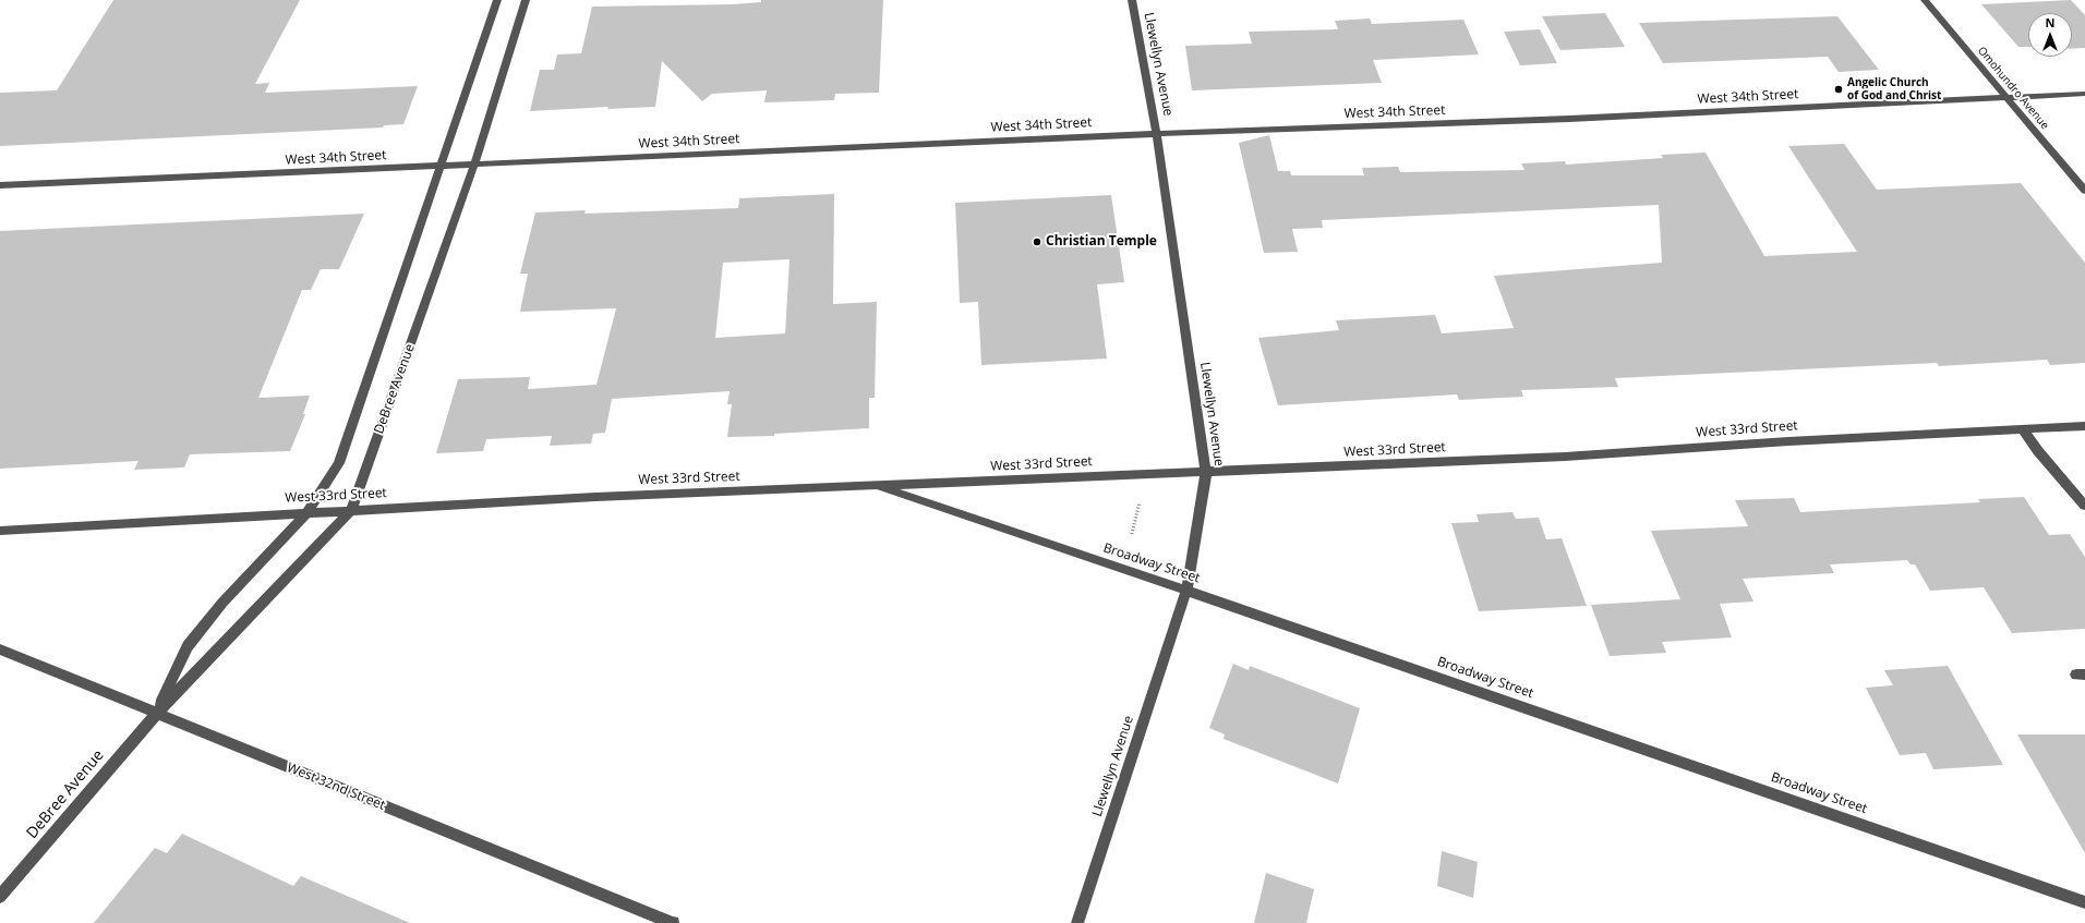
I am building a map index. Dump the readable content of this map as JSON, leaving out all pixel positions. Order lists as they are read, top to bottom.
{
  "streets": {
    "street": [
      "Llewellyn Avenue",
      "Omohundro Avenue",
      "West 34th Street",
      "DeBree Avenue",
      "West 33rd Street",
      "Broadway Street",
      "West 32nd Street"
    ]
  },
  "crossings": [
    ["Llewellyn Avenue", "West 34th Street"],
    ["Llewellyn Avenue", "West 33rd Street"],
    ["Llewellyn Avenue", "Broadway Street"],
    ["Omohundro Avenue", "West 34th Street"],
    ["West 34th Street", "DeBree Avenue"],
    ["DeBree Avenue", "West 33rd Street"],
    ["DeBree Avenue", "West 32nd Street"],
    ["West 33rd Street", "Broadway Street"]
  ],
  "places": ["Angelic Church of God and Christ", "Christian Temple"],
  "north": "top"
}
